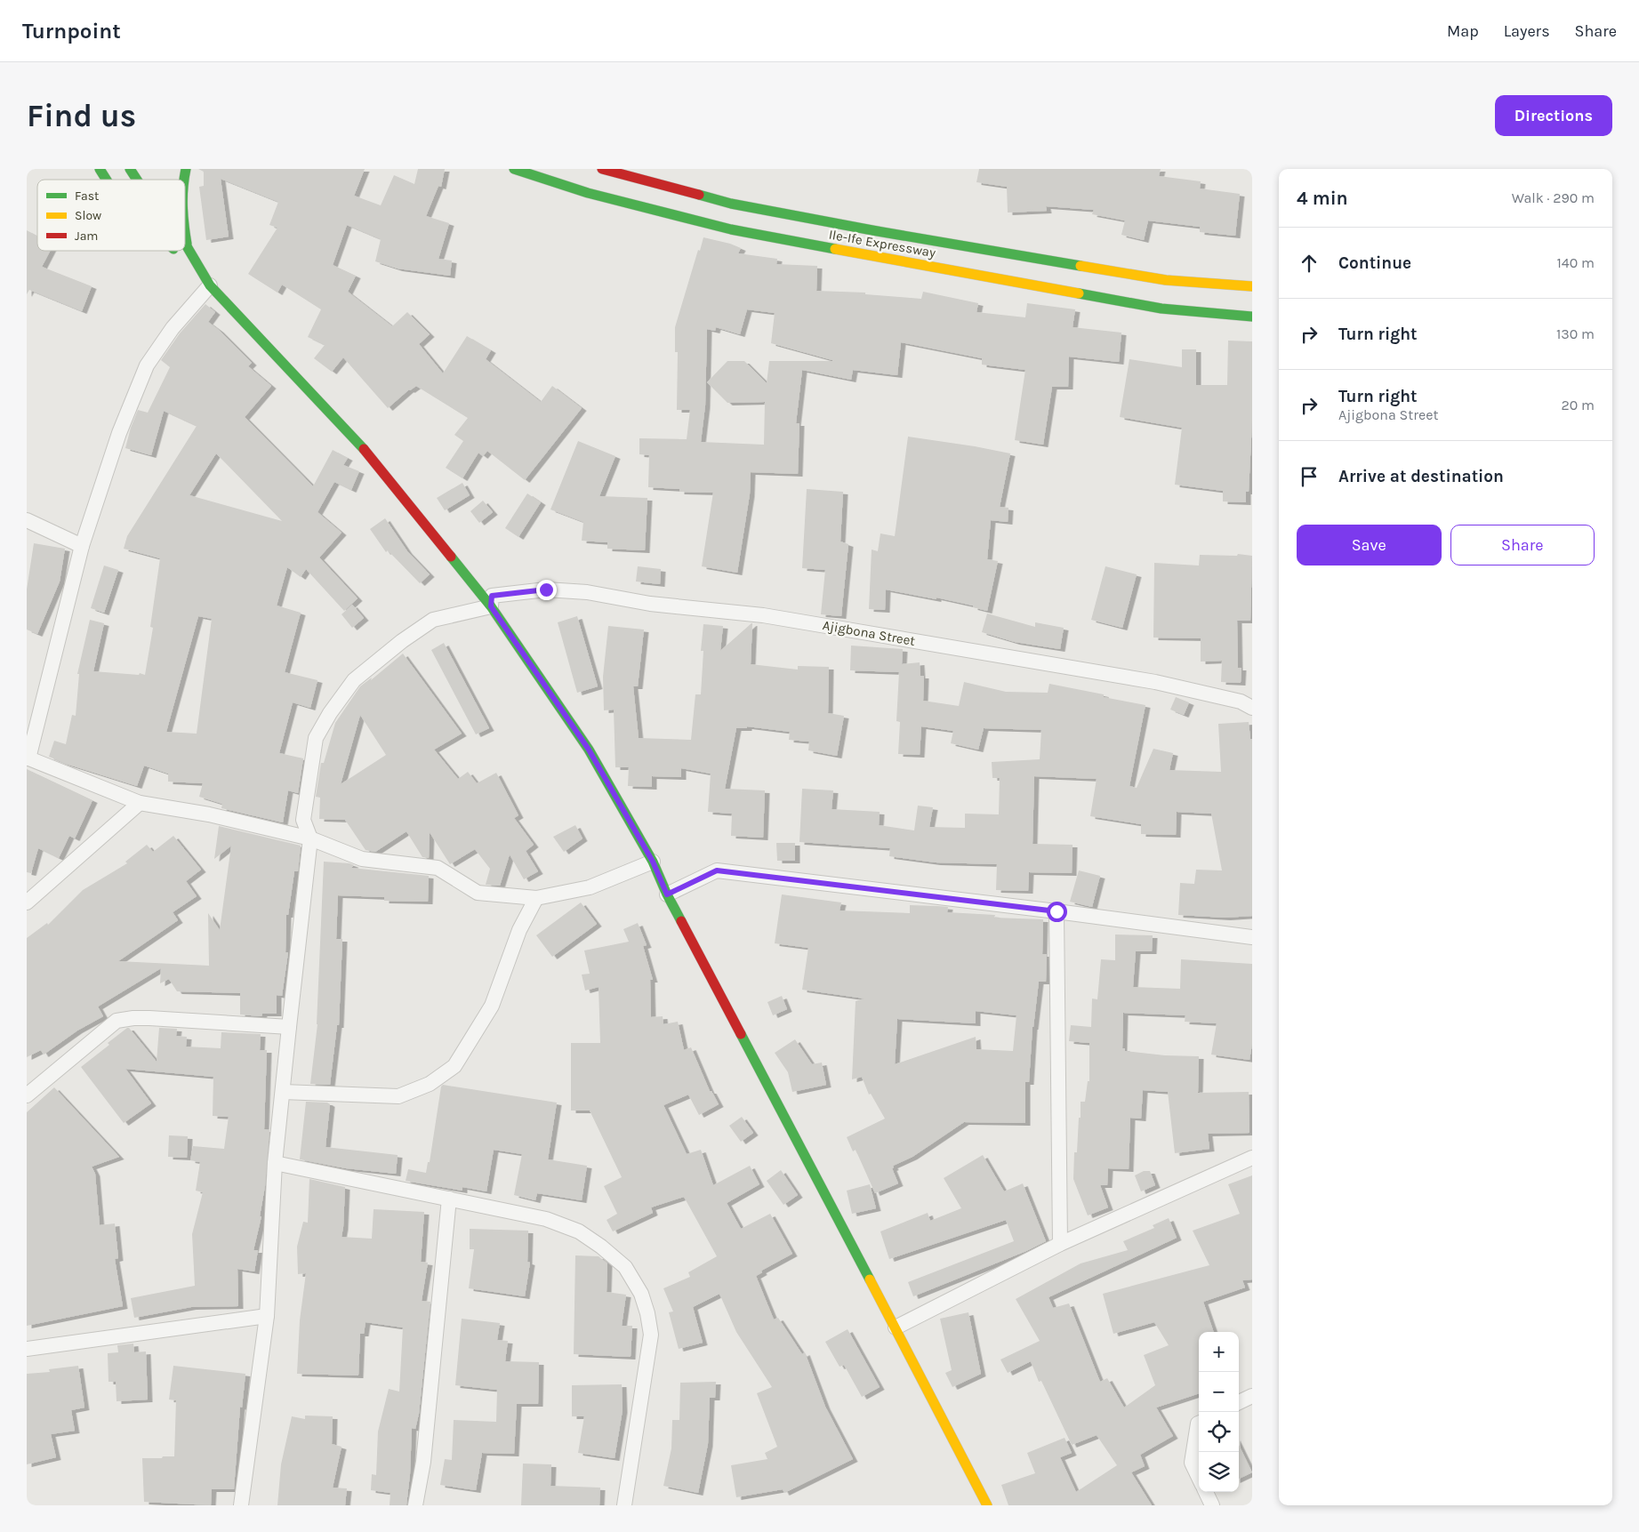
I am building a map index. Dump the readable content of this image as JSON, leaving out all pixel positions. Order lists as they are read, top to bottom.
{
  "streets": {
    "main road": ["Ile-Ife Expressway"],
    "street": ["Ajigbona Street"]
  },
  "legend": ["Fast", "Slow", "Jam"],
  "page": {
    "header": "Turnpoint",
    "nav": ["Map", "Layers", "Share"],
    "buttons": [
      "Directions",
      ["Save", "Share"]
    ],
    "title": "Find us",
    "heading": ["4 min", "Walk · 290 m"],
    "list": [
      ["Continue", "140 m"],
      ["Turn right", "130 m"],
      ["Turn right", "Ajigbona Street", "20 m"],
      "Arrive at destination"
    ],
    "map_buttons": ["+", "−"]
  }
}
